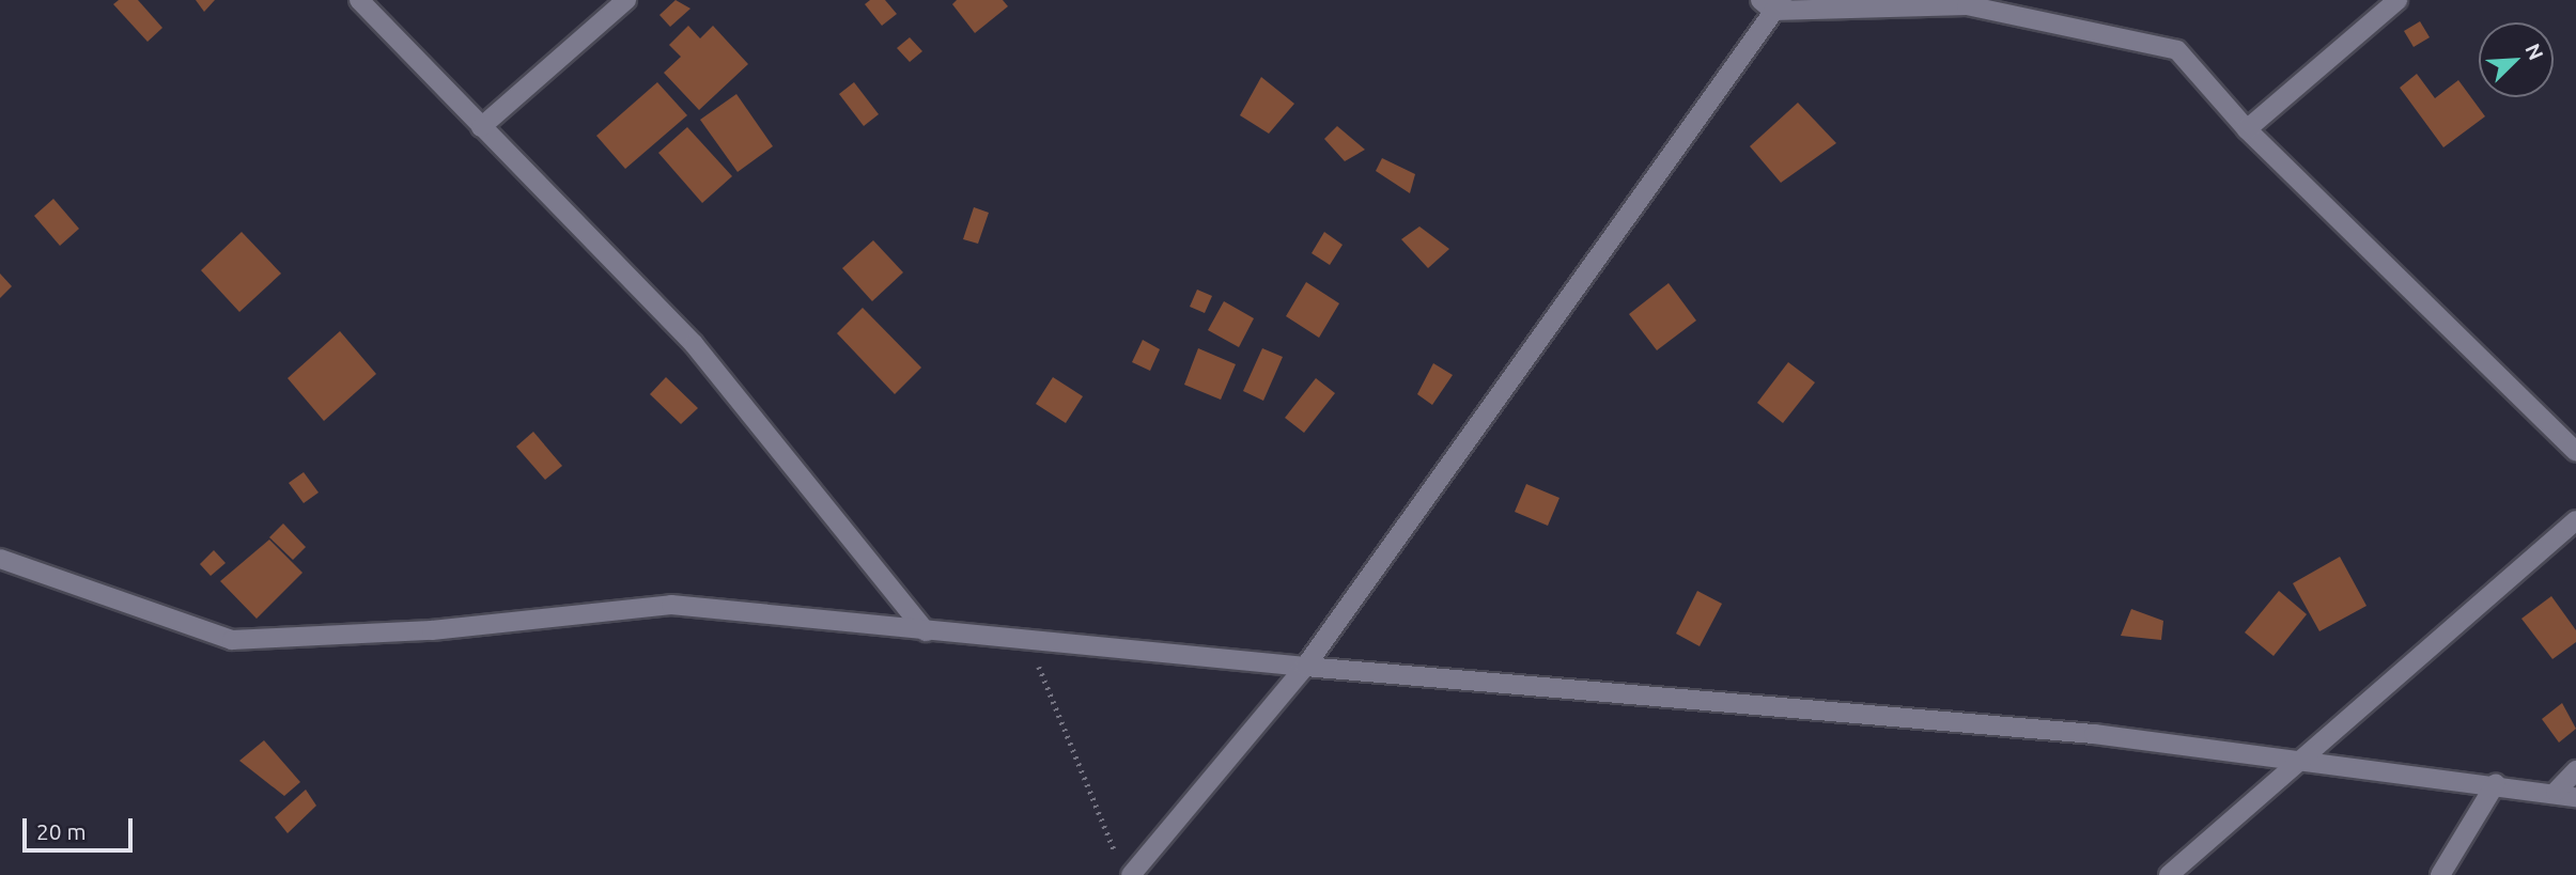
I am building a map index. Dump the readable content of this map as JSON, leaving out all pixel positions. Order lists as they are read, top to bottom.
{
  "scale_bar": "20 m",
  "north": "top right"
}
